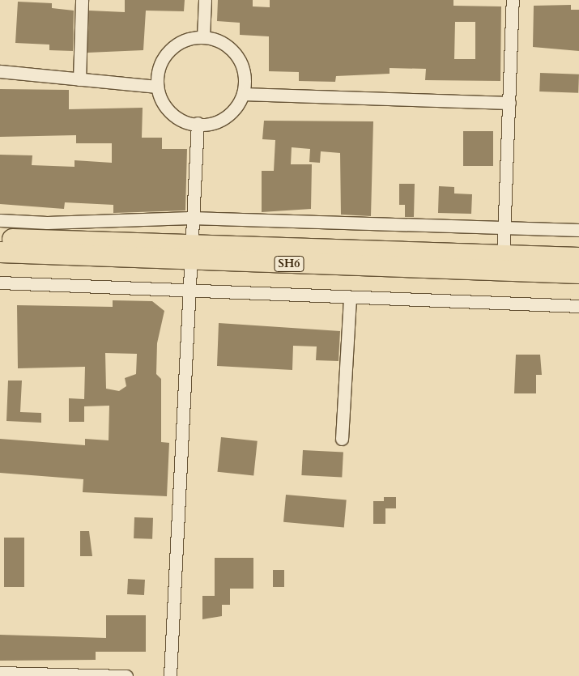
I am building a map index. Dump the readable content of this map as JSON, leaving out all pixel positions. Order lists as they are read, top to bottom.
{
  "streets": {
    "main road": ["SH6"]
  }
}
